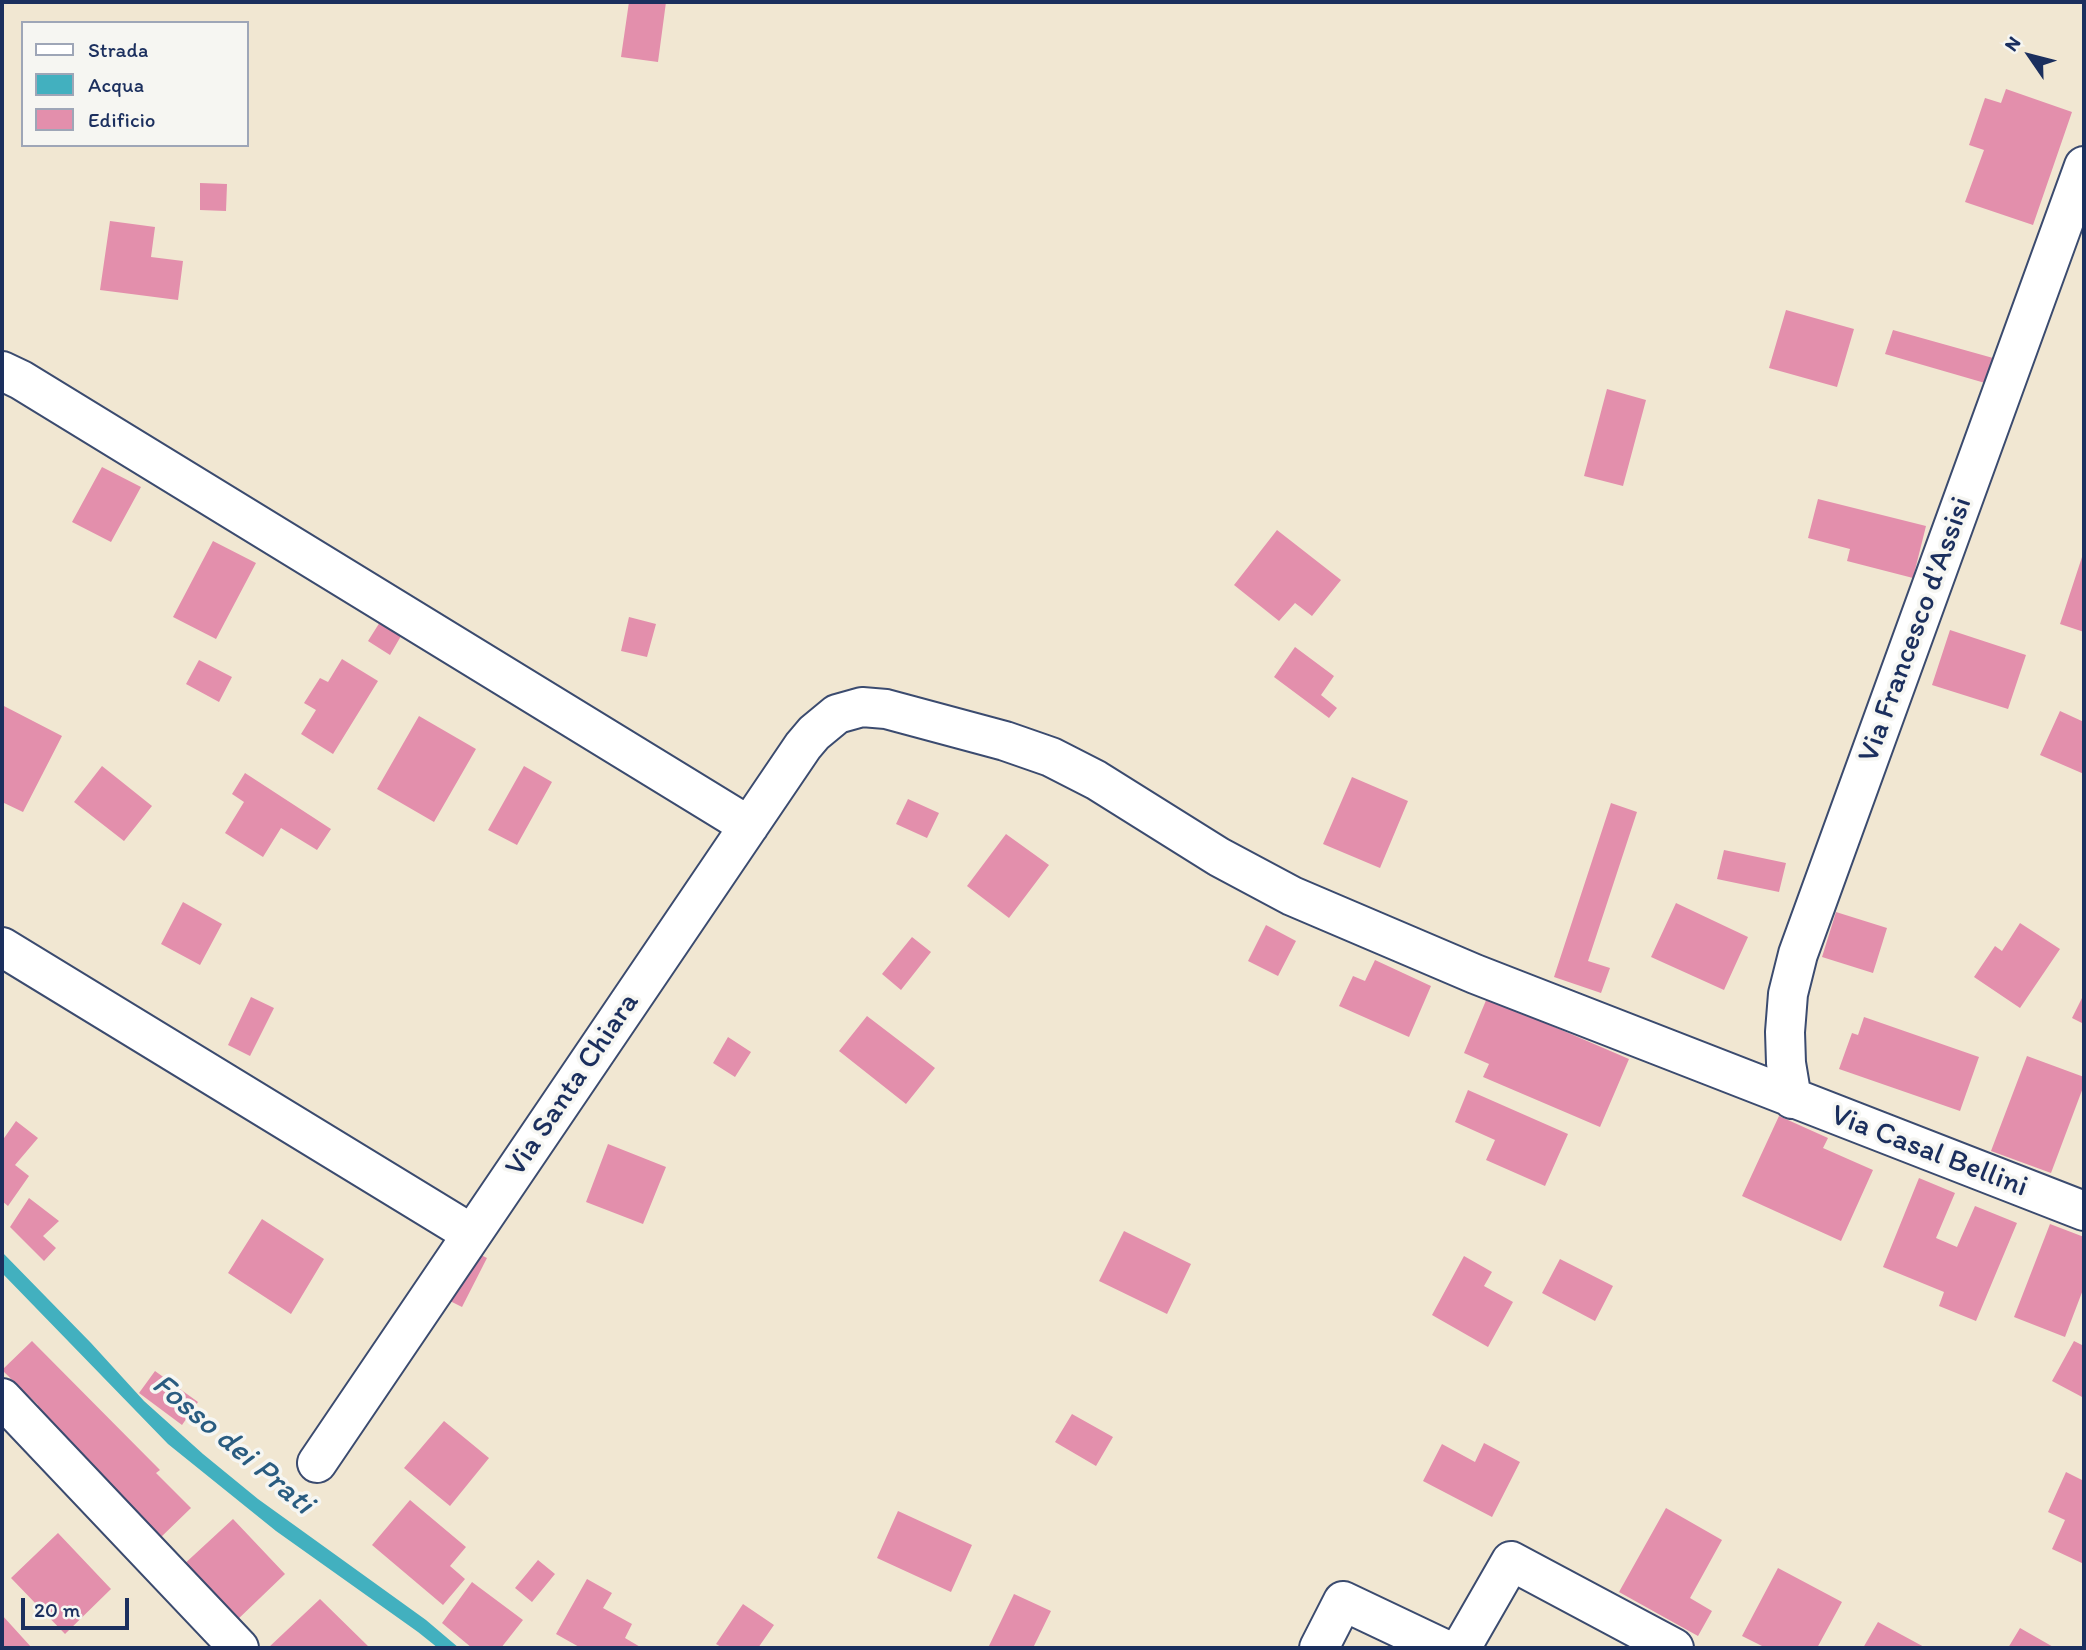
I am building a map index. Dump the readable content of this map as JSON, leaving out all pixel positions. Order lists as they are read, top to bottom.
{
  "streets": {
    "street": ["Via Francesco d'Assisi", "Via Santa Chiara", "Via Casal Bellini"]
  },
  "crossings": [
    ["Via Francesco d'Assisi", "Via Casal Bellini"],
    ["Via Santa Chiara", "Via Casal Bellini"]
  ],
  "water": ["Fosso dei Prati"],
  "legend": ["Strada", "Acqua", "Edificio"],
  "scale_bar": "20 m",
  "north": "top left"
}
